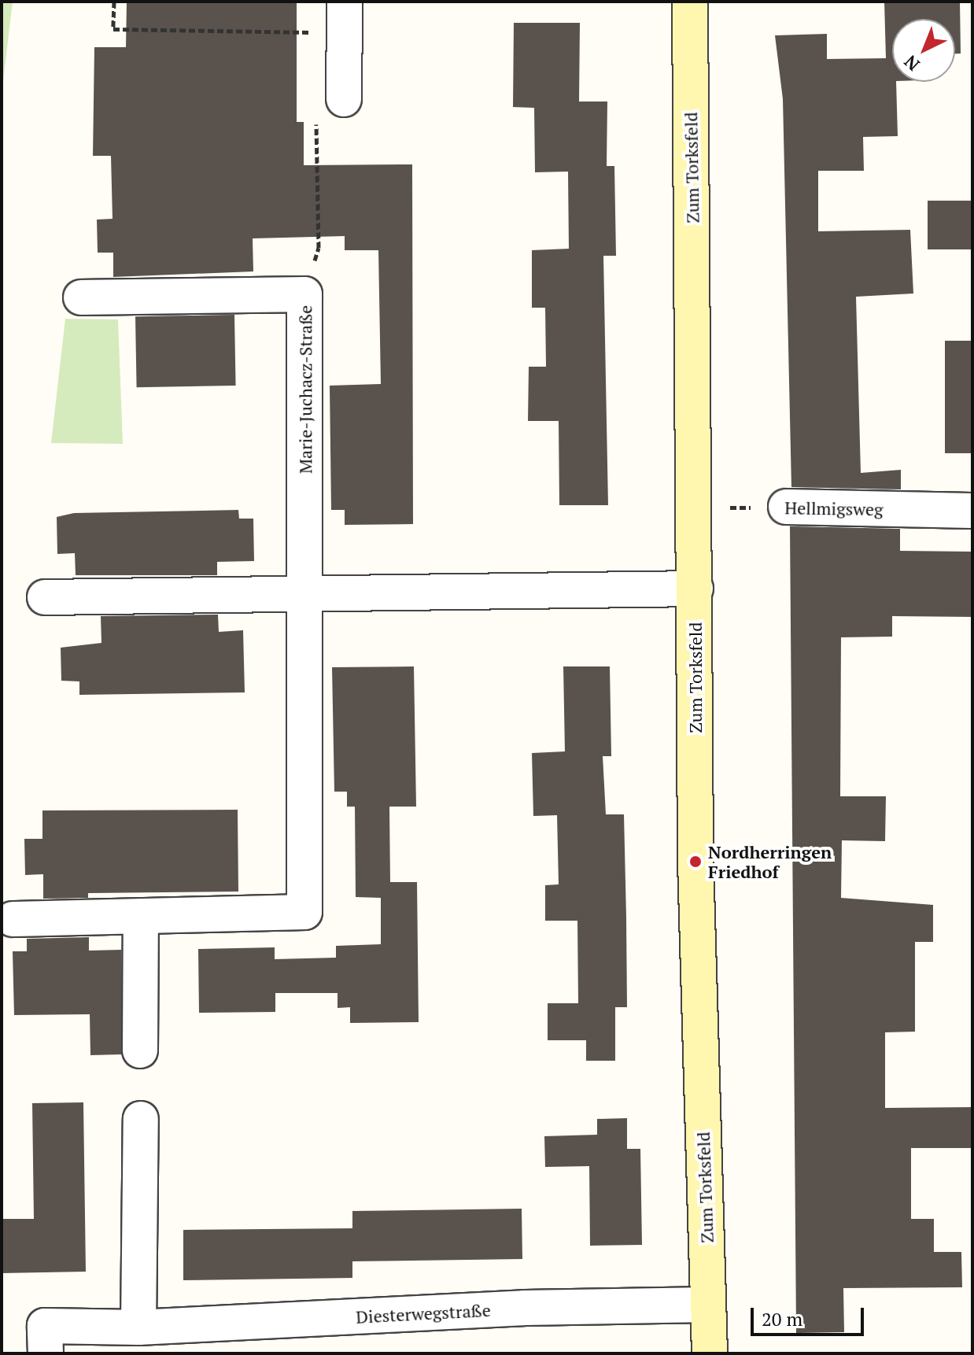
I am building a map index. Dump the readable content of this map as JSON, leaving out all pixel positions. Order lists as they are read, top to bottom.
{
  "streets": {
    "main road": ["Zum Torksfeld"],
    "street": ["Marie-Juchacz-Straße", "Hellmigsweg", "Diesterwegstraße"]
  },
  "crossings": [
    ["Zum Torksfeld", "Hellmigsweg"],
    ["Zum Torksfeld", "Diesterwegstraße"]
  ],
  "places": ["Nordherringen Friedhof"],
  "scale_bar": "20 m",
  "north": "bottom left"
}
